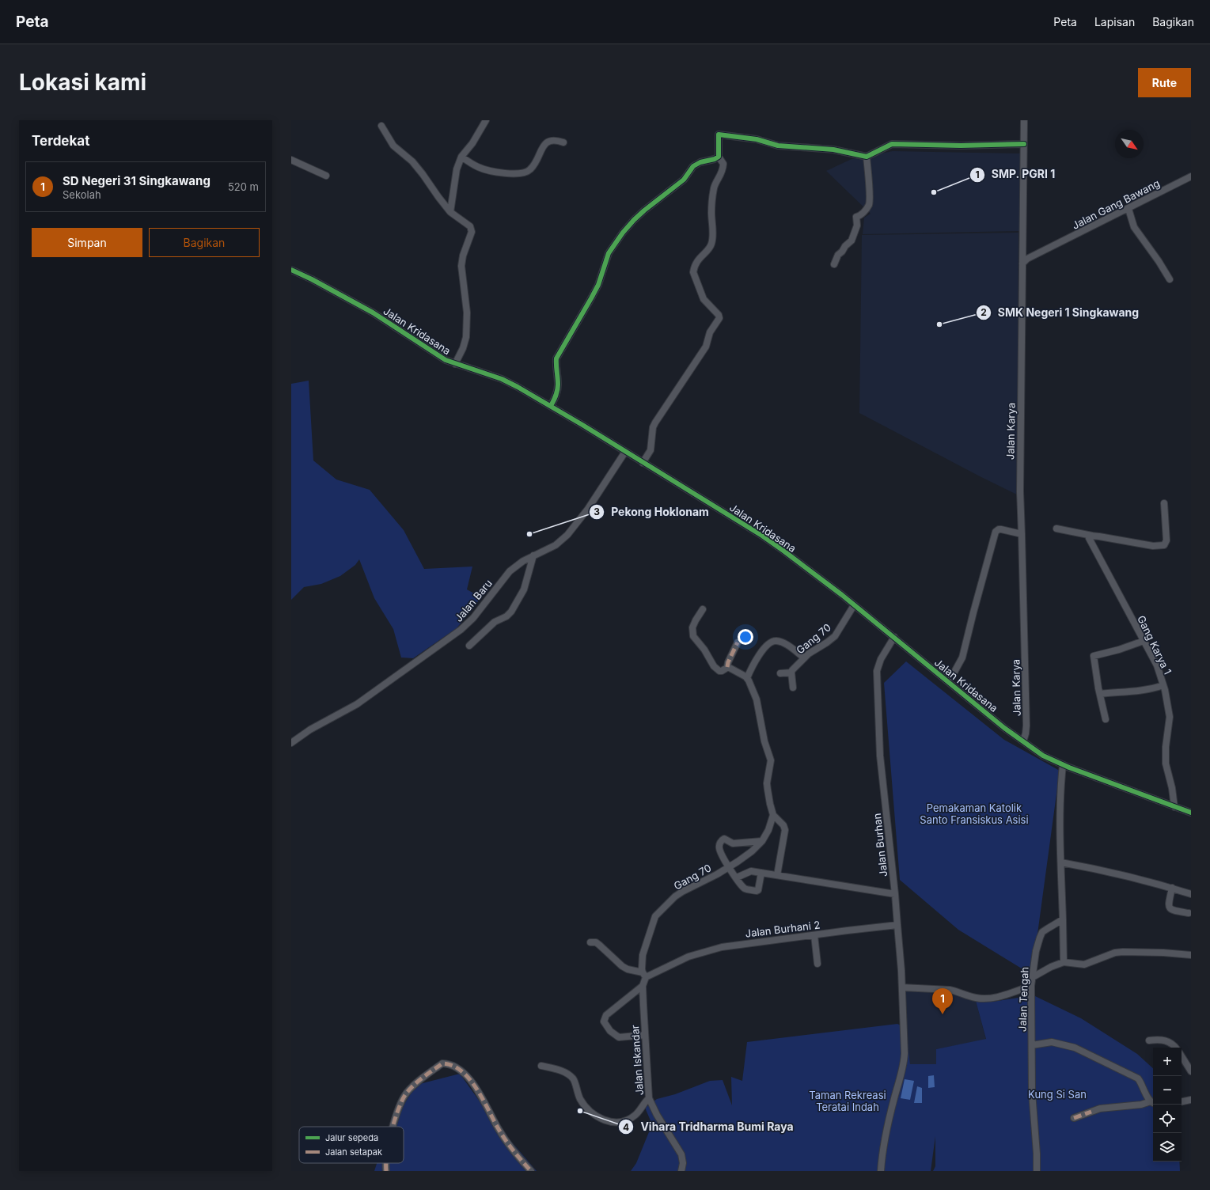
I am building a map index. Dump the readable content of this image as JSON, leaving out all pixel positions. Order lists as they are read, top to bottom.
{
  "streets": {
    "street": [
      "Jalan Gang Bawang",
      "Jalan Kridasana",
      "Jalan Karya",
      "Jalan Baru",
      "Gang 70",
      "Gang Karya 1",
      "Jalan Burhan",
      "Jalan Burhani 2",
      "Jalan Tengah",
      "Jalan Iskandar"
    ]
  },
  "crossings": [
    ["Jalan Gang Bawang", "Jalan Karya"],
    ["Jalan Kridasana", "Jalan Karya"],
    ["Jalan Kridasana", "Jalan Baru"],
    ["Jalan Kridasana", "Gang 70"],
    ["Jalan Kridasana", "Gang Karya 1"],
    ["Jalan Kridasana", "Jalan Burhan"],
    ["Gang 70", "Jalan Burhani 2"],
    ["Gang 70", "Jalan Iskandar"],
    ["Jalan Burhani 2", "Jalan Iskandar"]
  ],
  "parks": ["Pemakaman Katolik Santo Fransiskus Asisi", "Kung Si San", "Taman Rekreasi Teratai Indah"],
  "places": [
    "SMP. PGRI 1",
    "SMK Negeri 1 Singkawang",
    "Pekong Hoklonam",
    "Vihara Tridharma Bumi Raya"
  ],
  "legend": ["Jalur sepeda", "Jalan setapak"],
  "north": "bottom right",
  "page": {
    "header": "Peta",
    "nav": ["Peta", "Lapisan", "Bagikan"],
    "buttons": [
      "Rute",
      ["Simpan", "Bagikan"]
    ],
    "title": "Lokasi kami",
    "heading": "Terdekat",
    "list": [
      {
        "mark": "1",
        "name": "SD Negeri 31 Singkawang",
        "note": "Sekolah",
        "value": "520 m"
      }
    ],
    "pins": "1",
    "map_buttons": ["+", "−"]
  }
}
